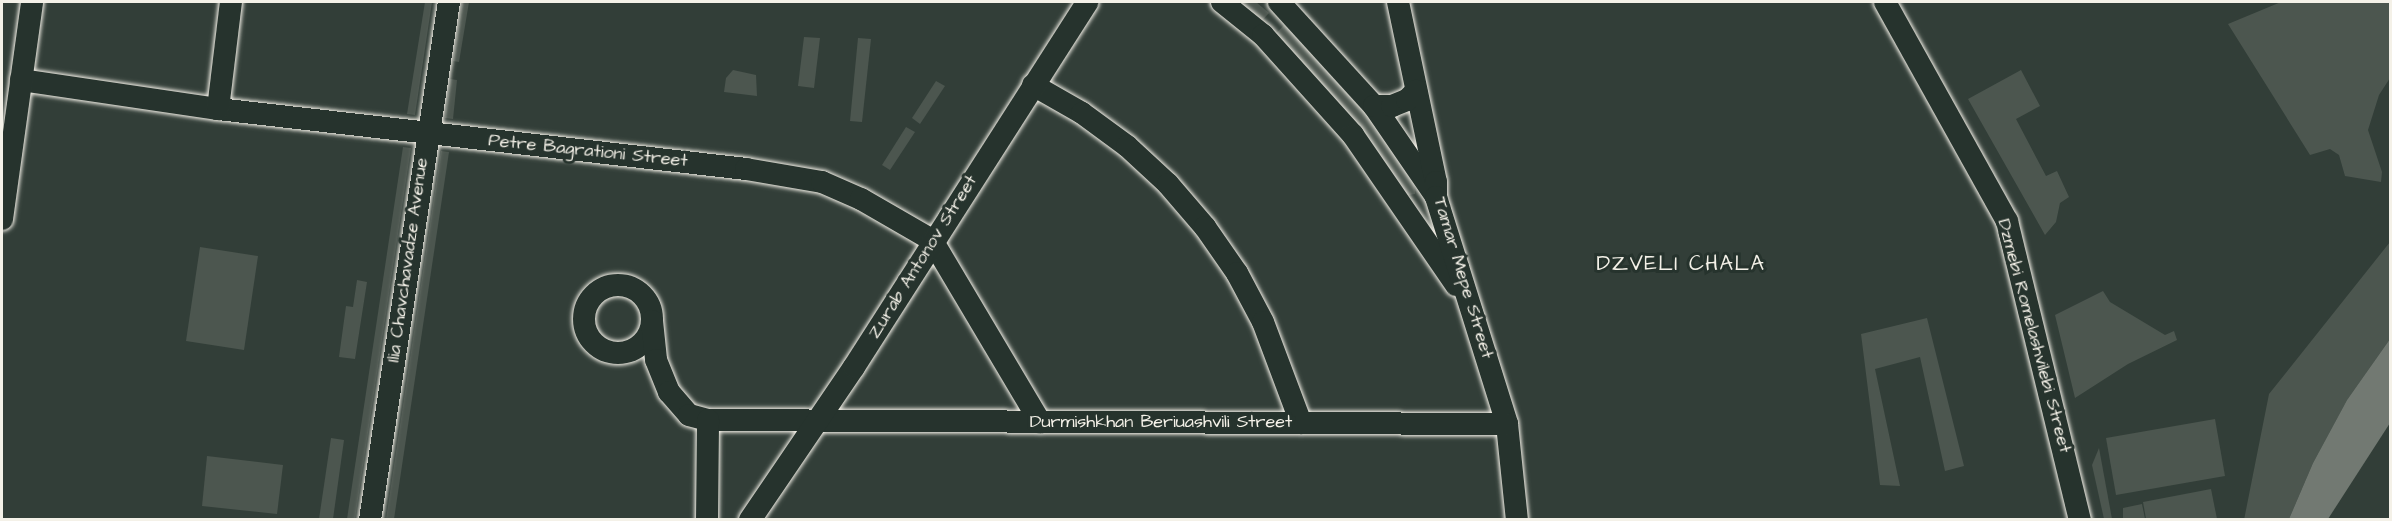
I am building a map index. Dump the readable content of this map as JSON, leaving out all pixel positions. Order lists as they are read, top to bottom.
{
  "streets": {
    "street": [
      "Petre Bagrationi Street",
      "Zurab Antonov Street",
      "Ilia Chavchavadze Avenue",
      "Tamar Mepe Street",
      "Dzmebi Romelashvilebi Street",
      "Durmishkhan Beriuashvili Street"
    ]
  },
  "crossings": [
    ["Petre Bagrationi Street", "Zurab Antonov Street"],
    ["Petre Bagrationi Street", "Ilia Chavchavadze Avenue"],
    ["Petre Bagrationi Street", "Durmishkhan Beriuashvili Street"],
    ["Zurab Antonov Street", "Durmishkhan Beriuashvili Street"],
    ["Tamar Mepe Street", "Durmishkhan Beriuashvili Street"]
  ],
  "districts": ["DZVELI CHALA"]
}
